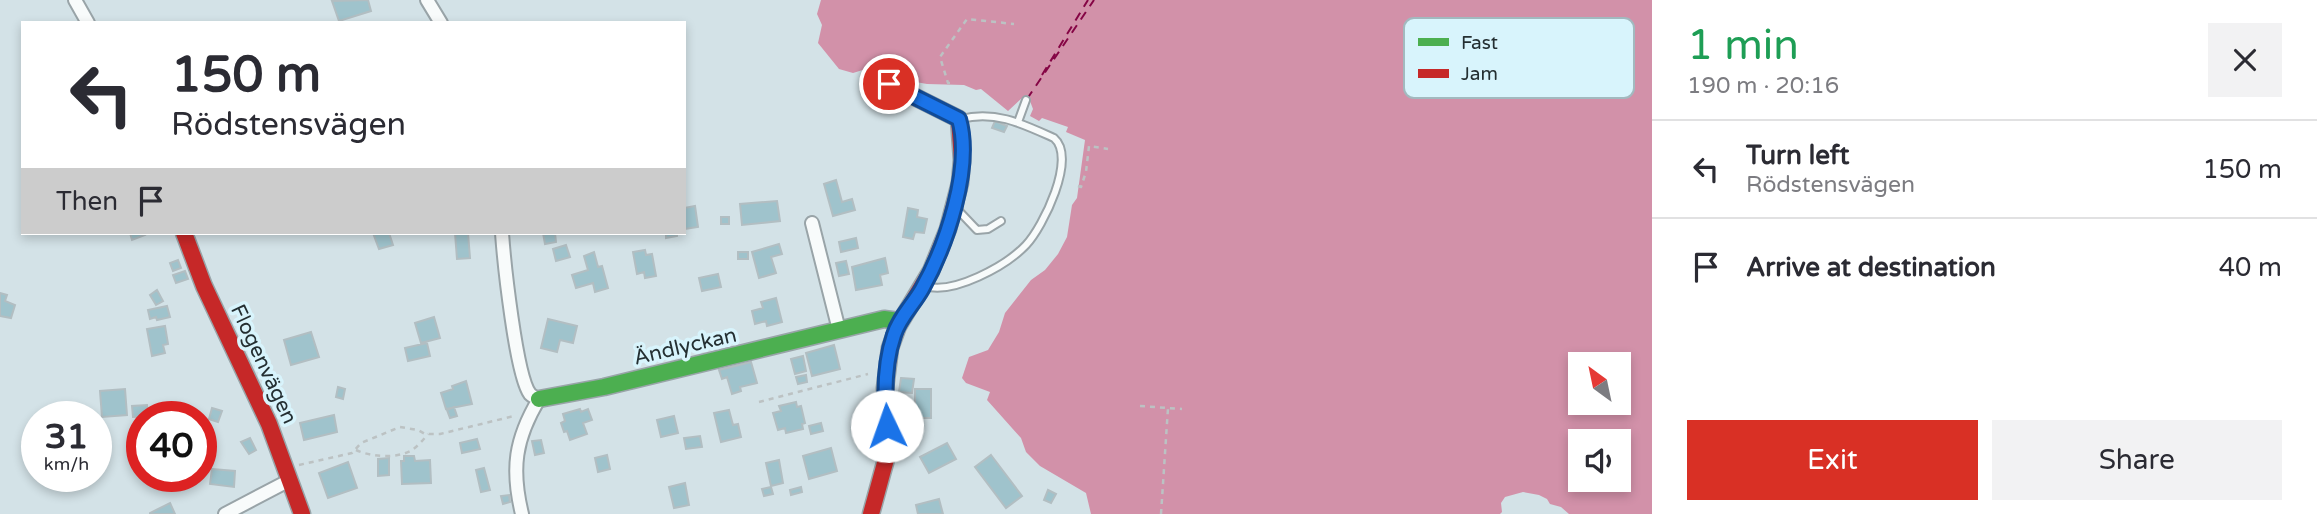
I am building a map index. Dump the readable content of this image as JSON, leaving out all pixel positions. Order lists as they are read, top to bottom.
{
  "streets": {
    "street": ["Ändlyckan", "Flogenvägen"]
  },
  "legend": ["Fast", "Jam"],
  "north": "top left",
  "page": {
    "heading": ["1 min", "190 m · 20:16"],
    "turn": ["150 m", "Rödstensvägen"],
    "list": [
      {
        "name": "Turn left",
        "note": "Rödstensvägen",
        "value": "150 m"
      },
      {
        "name": "Arrive at destination",
        "value": "40 m"
      }
    ],
    "then": "Then",
    "speed": "31 km/h",
    "limit": "40",
    "buttons": ["Exit", "Share"]
  }
}
